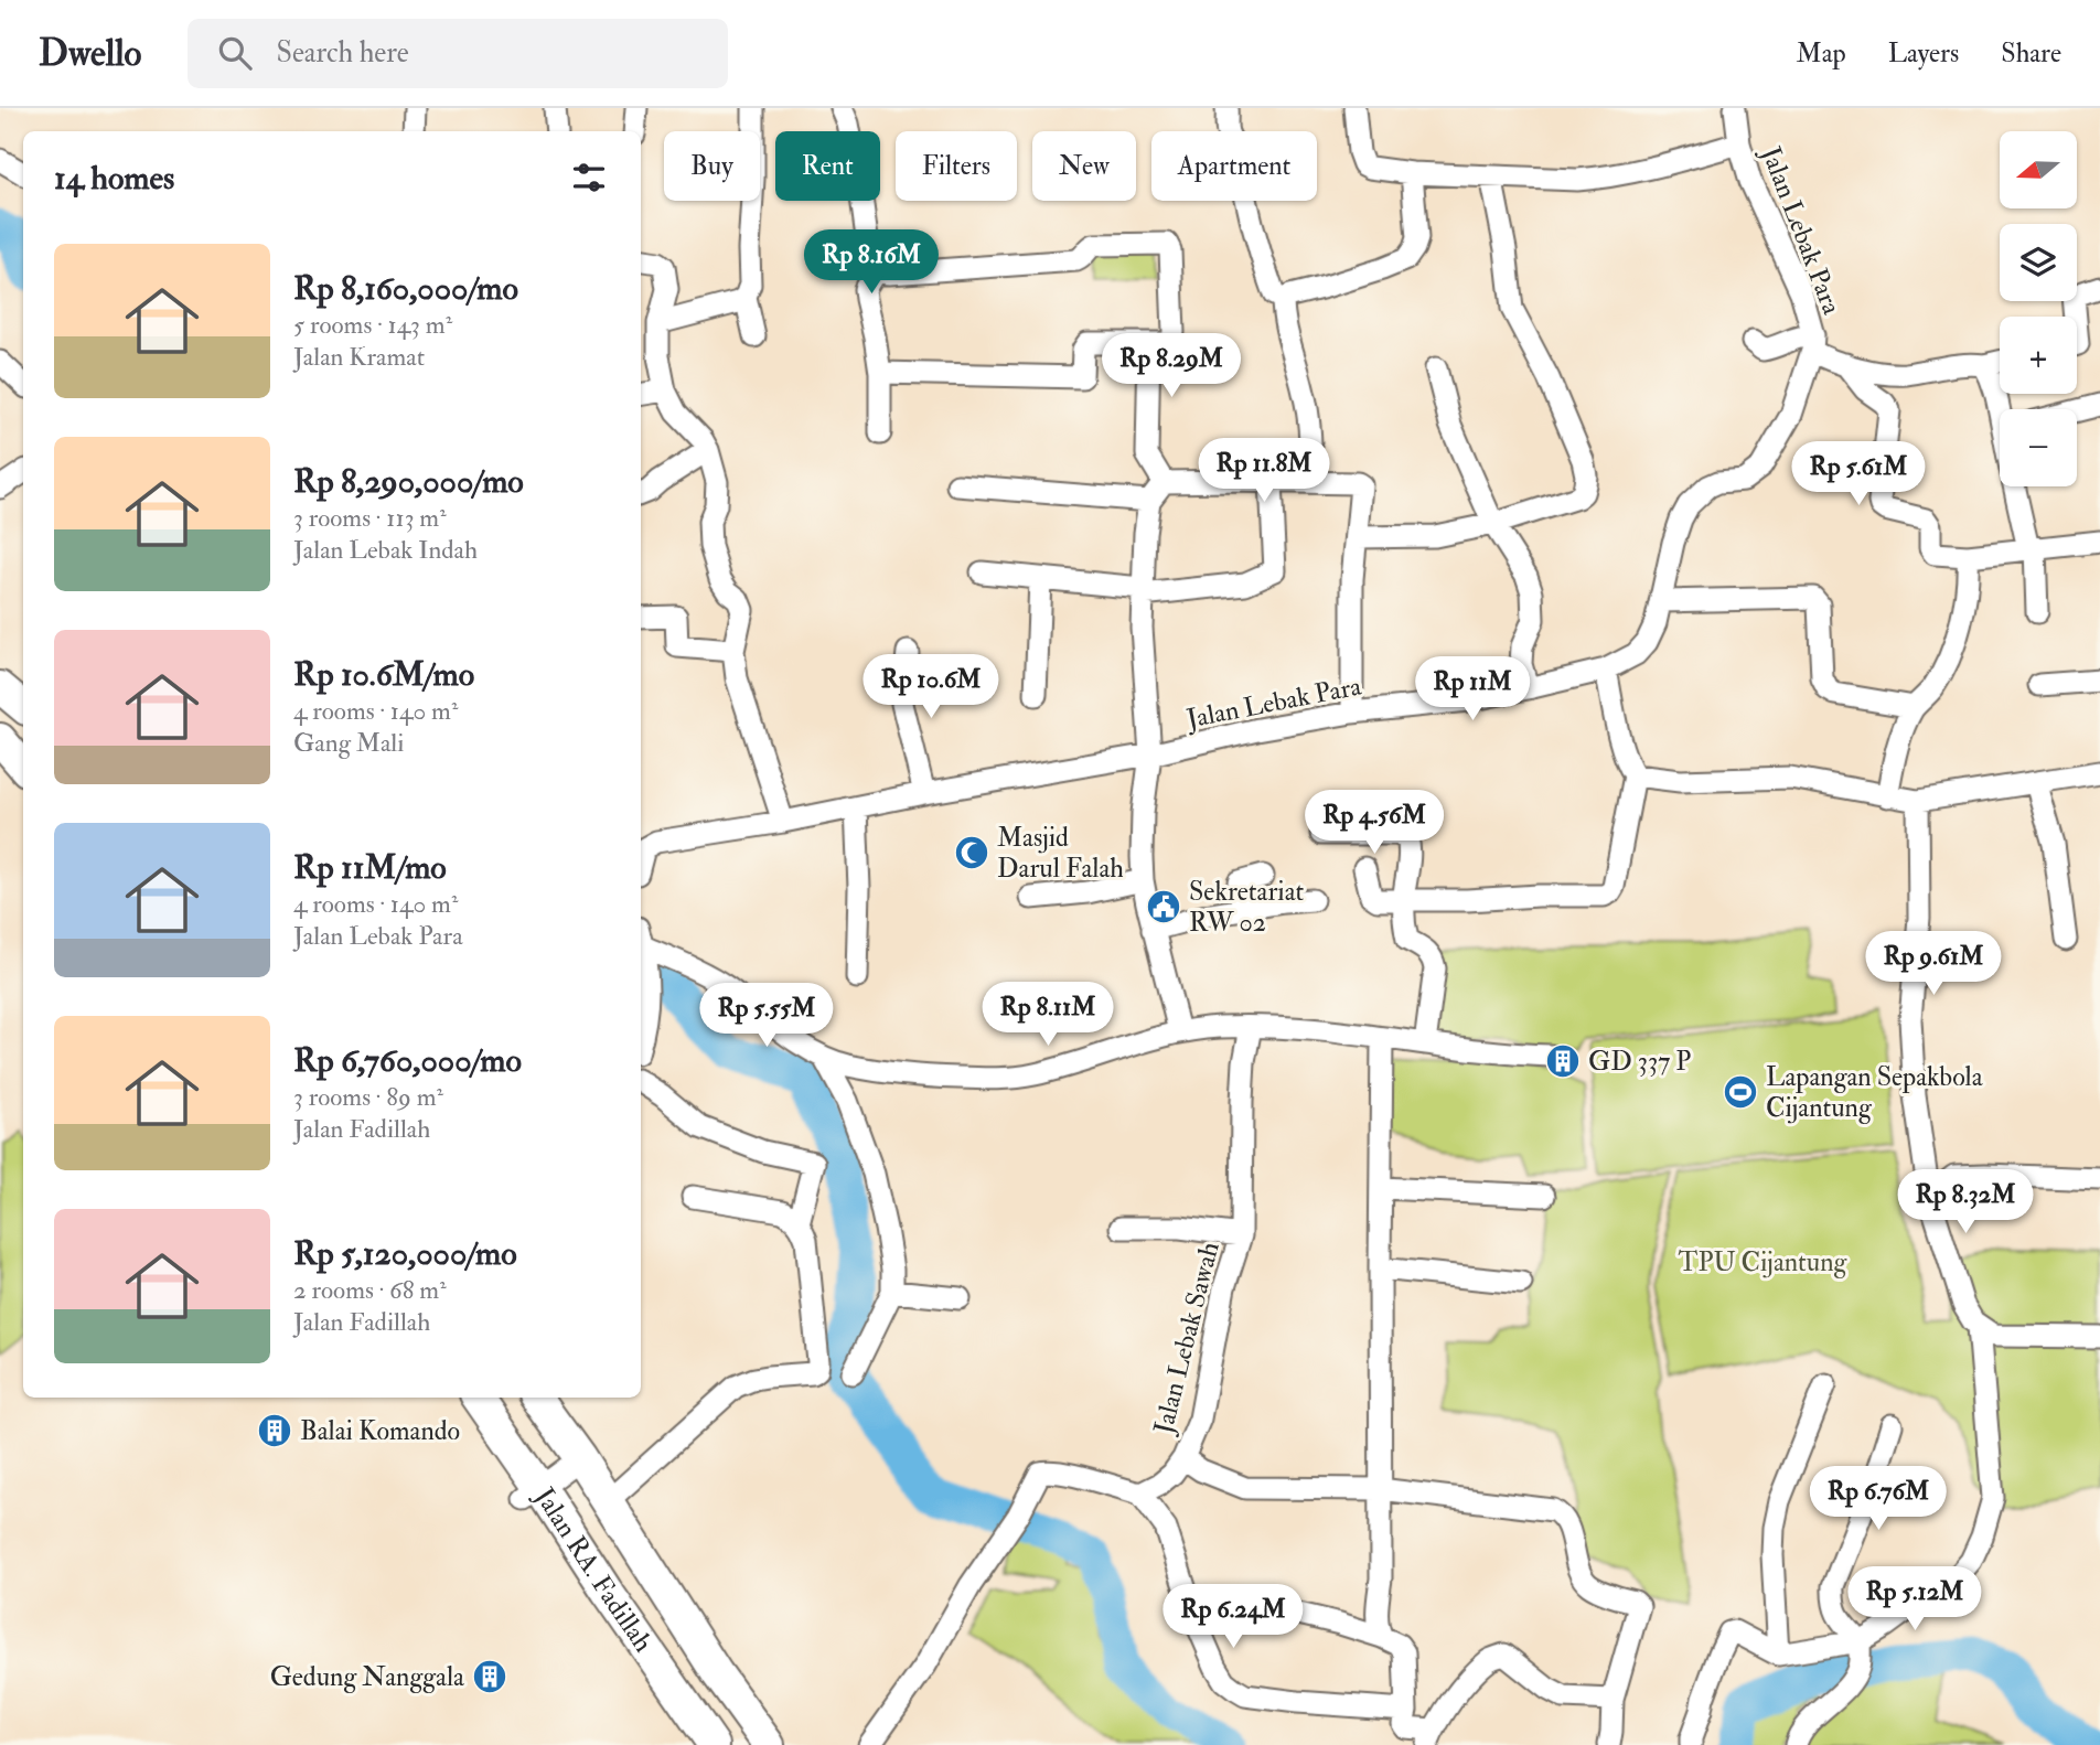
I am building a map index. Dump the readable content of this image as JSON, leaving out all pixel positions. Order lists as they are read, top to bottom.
{
  "streets": {
    "main road": ["Jalan RA. Fadillah"],
    "street": ["Jalan Lebak Para", "Jalan Lebak Sawah"]
  },
  "parks": ["TPU Cijantung"],
  "places": {
    "mosque": ["Masjid Darul Falah"],
    "public building": ["Sekretariat RW 02"],
    "building": ["GD 337 P", "Balai Komando", "Gedung Nanggala"],
    "sports": ["Lapangan Sepakbola Cijantung"]
  },
  "north": "left",
  "page": {
    "header": "Dwello",
    "search": "Search here",
    "nav": ["Map", "Layers", "Share"],
    "map_buttons": ["+", "−"],
    "chip": [
      "Buy",
      "Rent",
      "Filters",
      "New",
      "Apartment"
    ],
    "heading": "14 homes",
    "list": [
      {
        "name": "Rp 8,160,000/mo",
        "note": "5 rooms · 143 m² · Jalan Kramat"
      },
      {
        "name": "Rp 8,290,000/mo",
        "note": "3 rooms · 113 m² · Jalan Lebak Indah"
      },
      {
        "name": "Rp 10.6M/mo",
        "note": "4 rooms · 140 m² · Gang Mali"
      },
      {
        "name": "Rp 11M/mo",
        "note": "4 rooms · 140 m² · Jalan Lebak Para"
      },
      {
        "name": "Rp 6,760,000/mo",
        "note": "3 rooms · 89 m² · Jalan Fadillah"
      },
      {
        "name": "Rp 5,120,000/mo",
        "note": "2 rooms · 68 m² · Jalan Fadillah"
      }
    ],
    "price": [
      "Rp 8.16M",
      "Rp 8.29M",
      "Rp 11.8M",
      "Rp 5.61M",
      "Rp 10.6M",
      "Rp 11M",
      "Rp 4.56M",
      "Rp 9.61M",
      "Rp 8.11M",
      "Rp 5.55M",
      "Rp 8.32M",
      "Rp 6.76M",
      "Rp 5.12M",
      "Rp 6.24M"
    ]
  }
}
